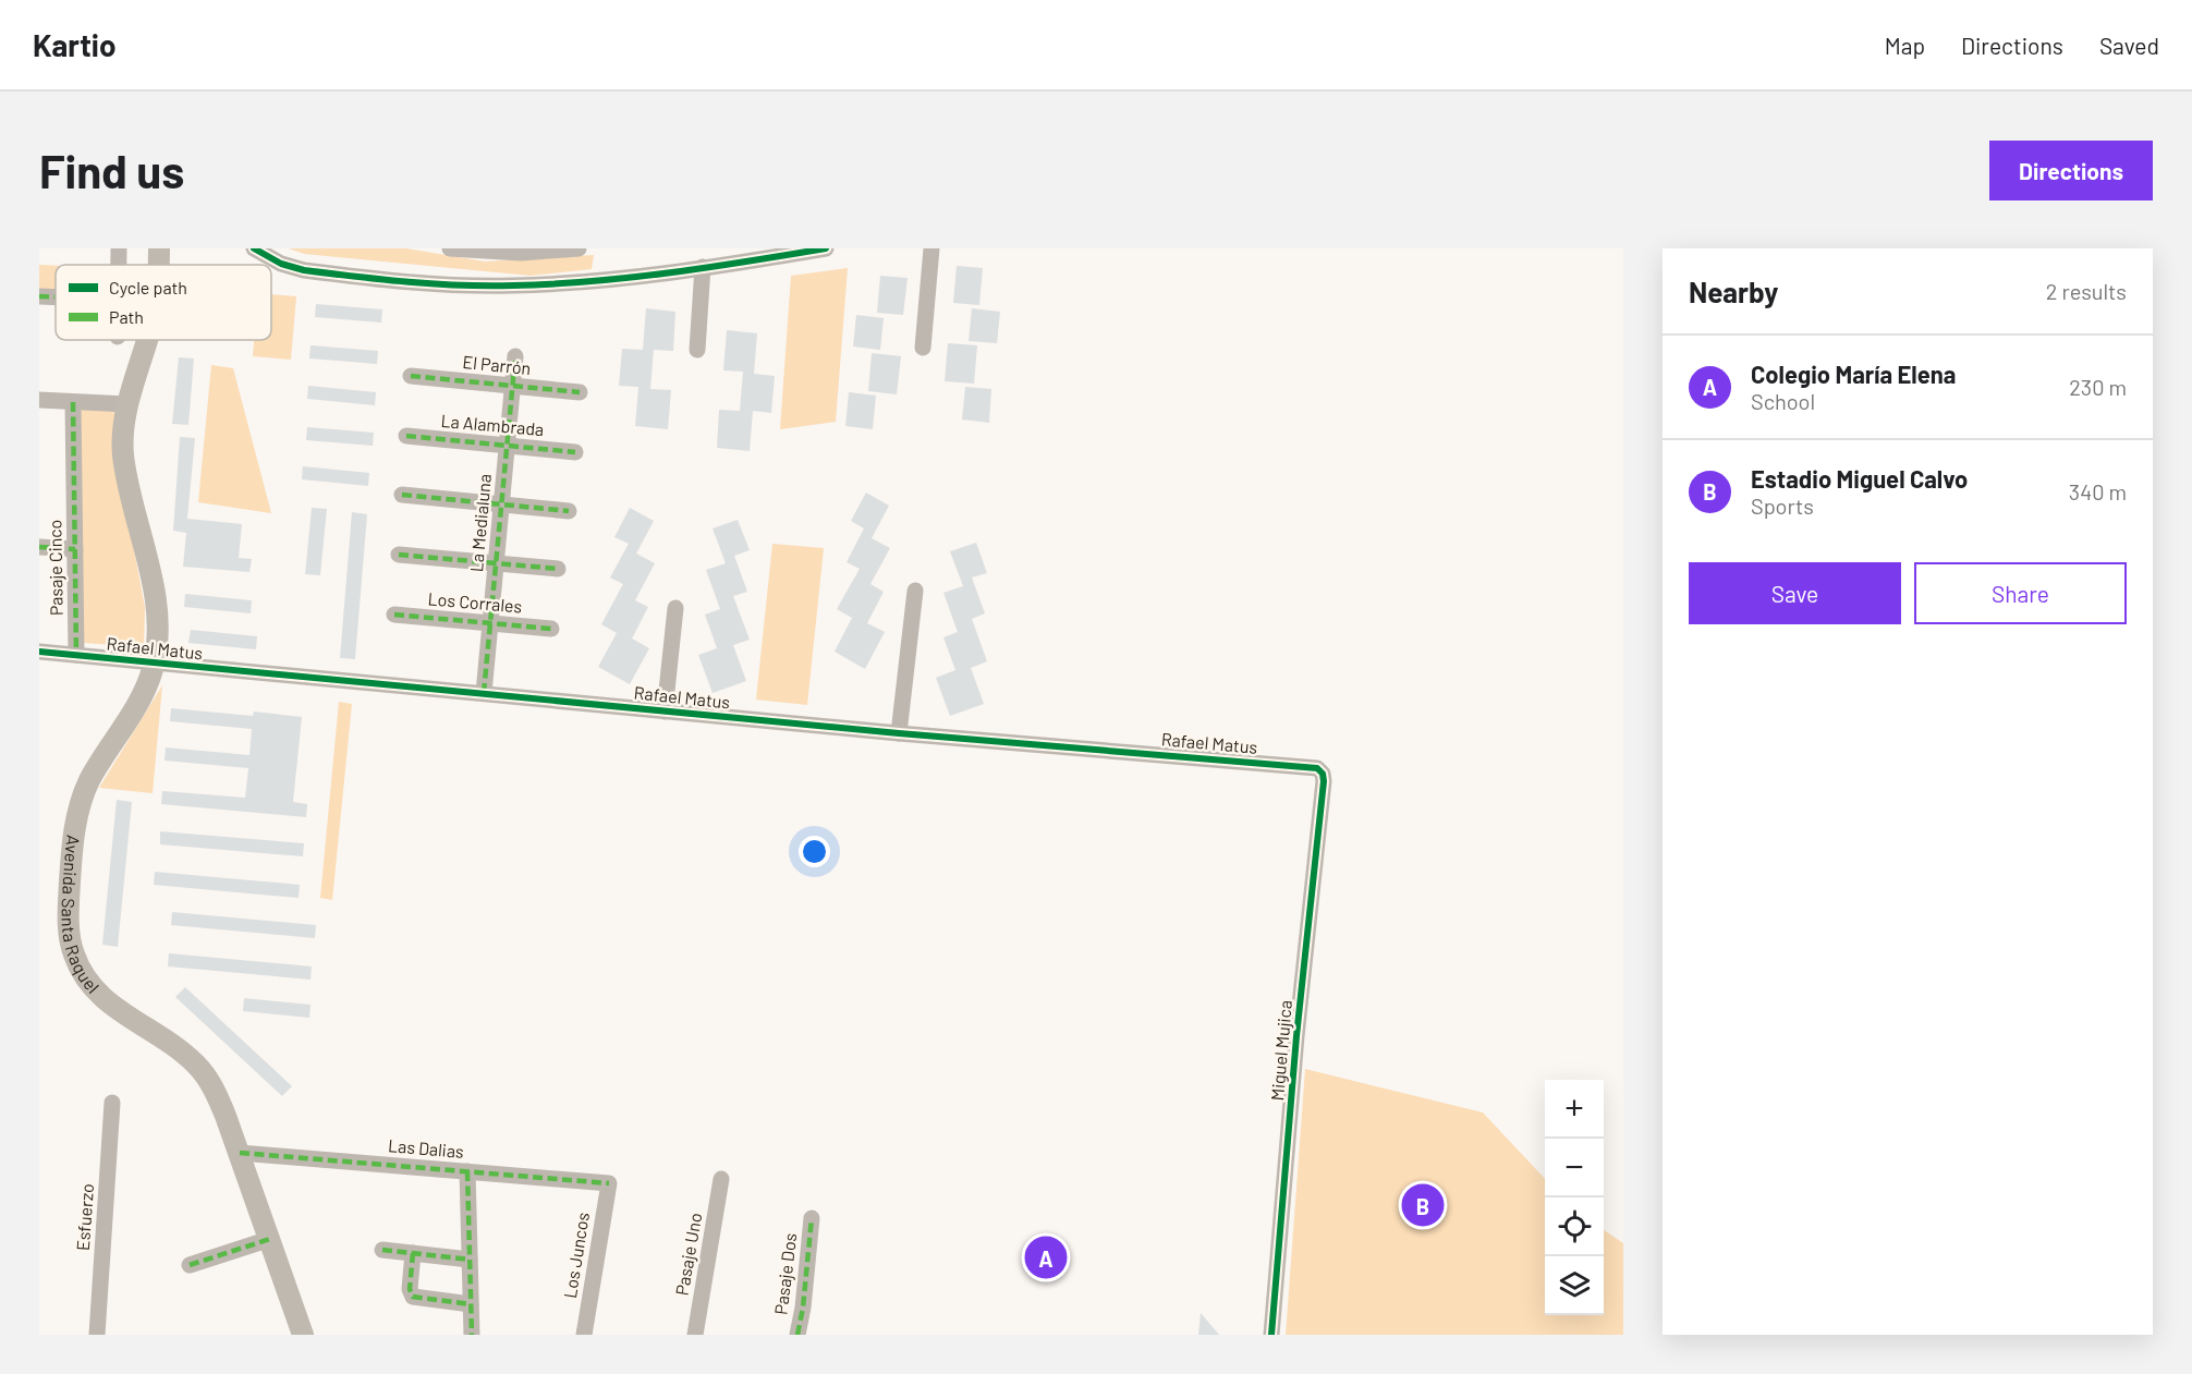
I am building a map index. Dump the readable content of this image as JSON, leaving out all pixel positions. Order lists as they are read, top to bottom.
{
  "streets": {
    "main road": ["Avenida Santa Raquel"],
    "street": [
      "El Parrón",
      "La Alambrada",
      "La Medialuna",
      "Pasaje Cinco",
      "Los Corrales",
      "Rafael Matus",
      "Miguel Mujica",
      "Las Dalias",
      "Esfuerzo",
      "Pasaje Uno",
      "Los Juncos",
      "Pasaje Dos"
    ]
  },
  "crossings": [
    ["El Parrón", "La Medialuna"],
    ["La Alambrada", "La Medialuna"],
    ["La Medialuna", "Los Corrales"],
    ["La Medialuna", "Rafael Matus"],
    ["Pasaje Cinco", "Rafael Matus"],
    ["Rafael Matus", "Avenida Santa Raquel"],
    ["Rafael Matus", "Miguel Mujica"],
    ["Avenida Santa Raquel", "Las Dalias"],
    ["Las Dalias", "Los Juncos"]
  ],
  "legend": ["Cycle path", "Path"],
  "page": {
    "header": "Kartio",
    "nav": ["Map", "Directions", "Saved"],
    "buttons": [
      "Directions",
      ["Save", "Share"]
    ],
    "title": "Find us",
    "heading": ["Nearby", "2 results"],
    "list": [
      {
        "mark": "A",
        "name": "Colegio María Elena",
        "note": "School",
        "value": "230 m"
      },
      {
        "mark": "B",
        "name": "Estadio Miguel Calvo",
        "note": "Sports",
        "value": "340 m"
      }
    ],
    "map_buttons": ["+", "−"],
    "pins": ["B", "A"]
  }
}
